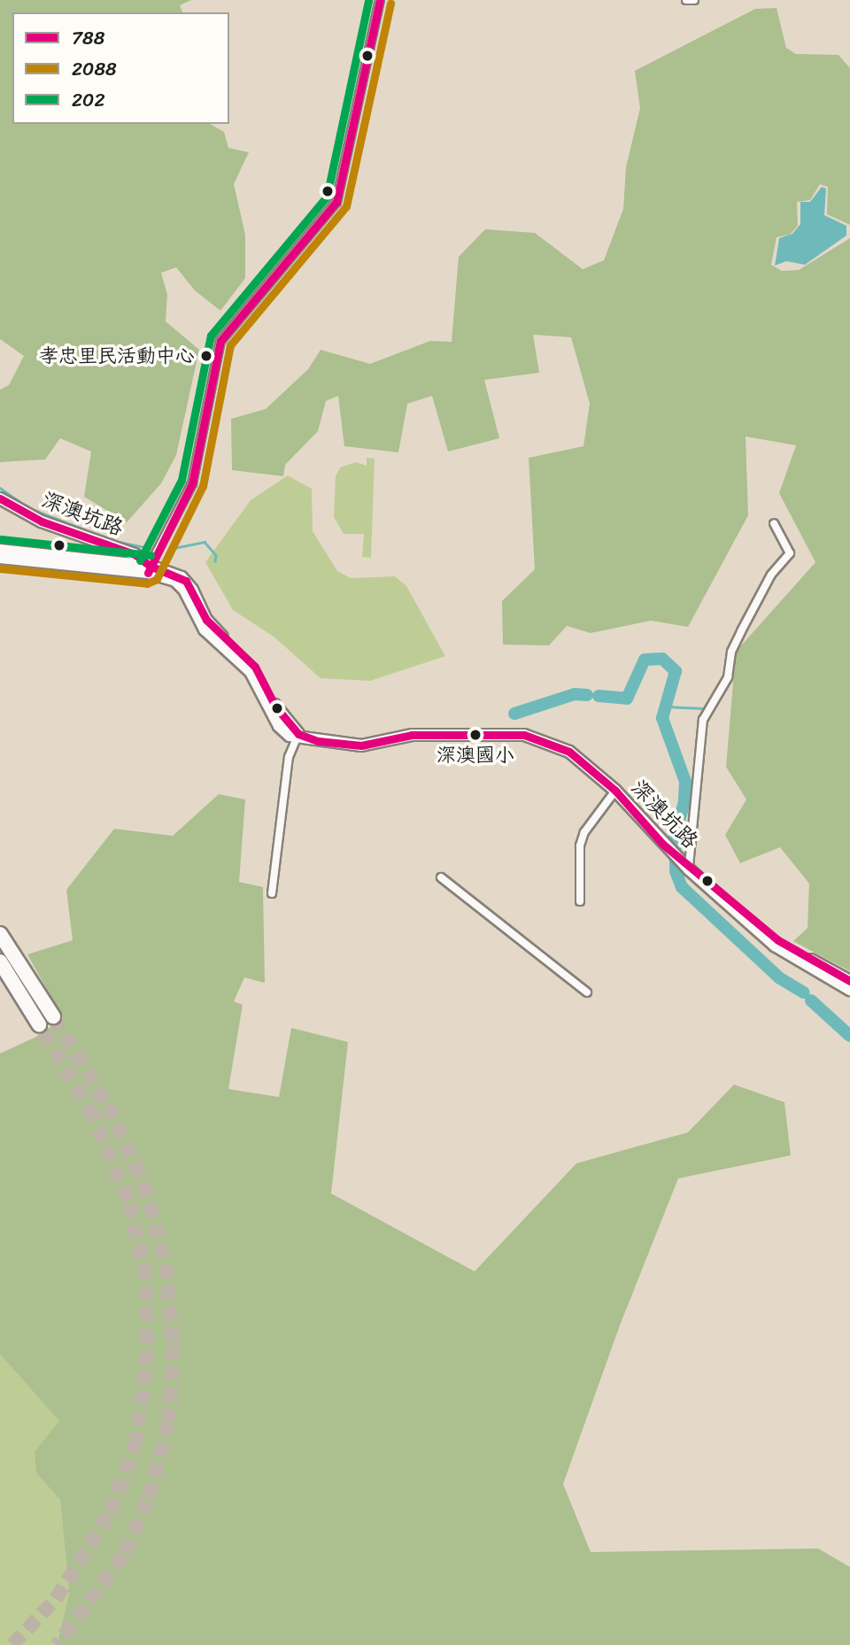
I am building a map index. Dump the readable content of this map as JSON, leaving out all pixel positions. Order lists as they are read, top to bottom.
{
  "streets": {
    "main road": ["深澳坑路"]
  },
  "places": ["孝忠里民活動中心", "深澳國小"],
  "lines": ["transit line 788", "transit line 202", "transit line 2088"],
  "legend": ["788", "2088", "202"]
}
